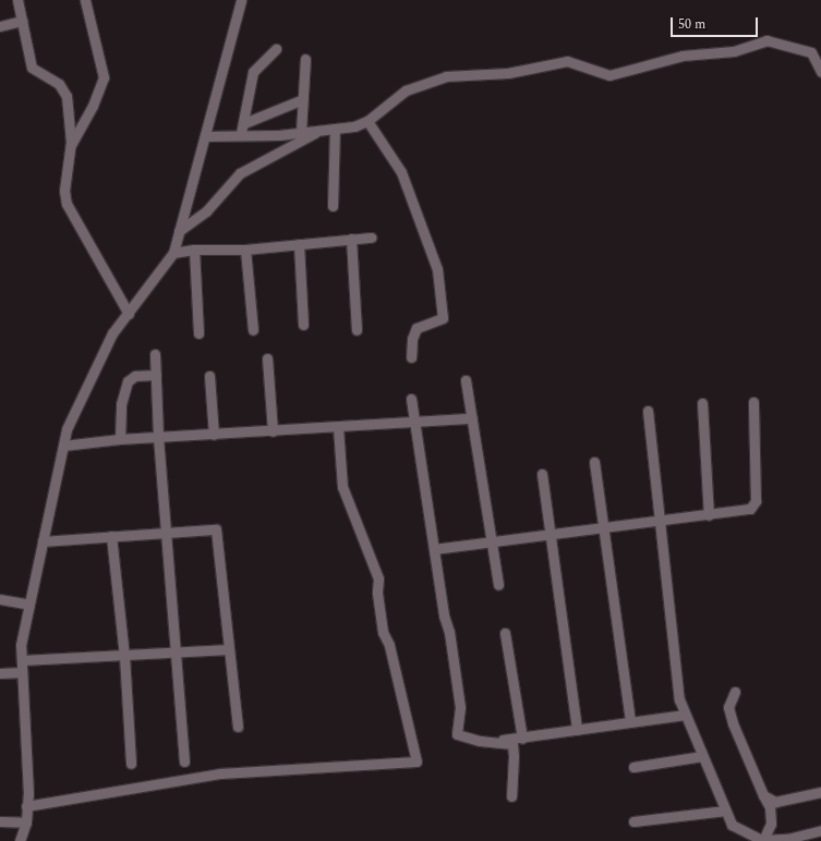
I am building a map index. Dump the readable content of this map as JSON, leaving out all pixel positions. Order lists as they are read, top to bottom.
{
  "scale_bar": "50 m"
}
